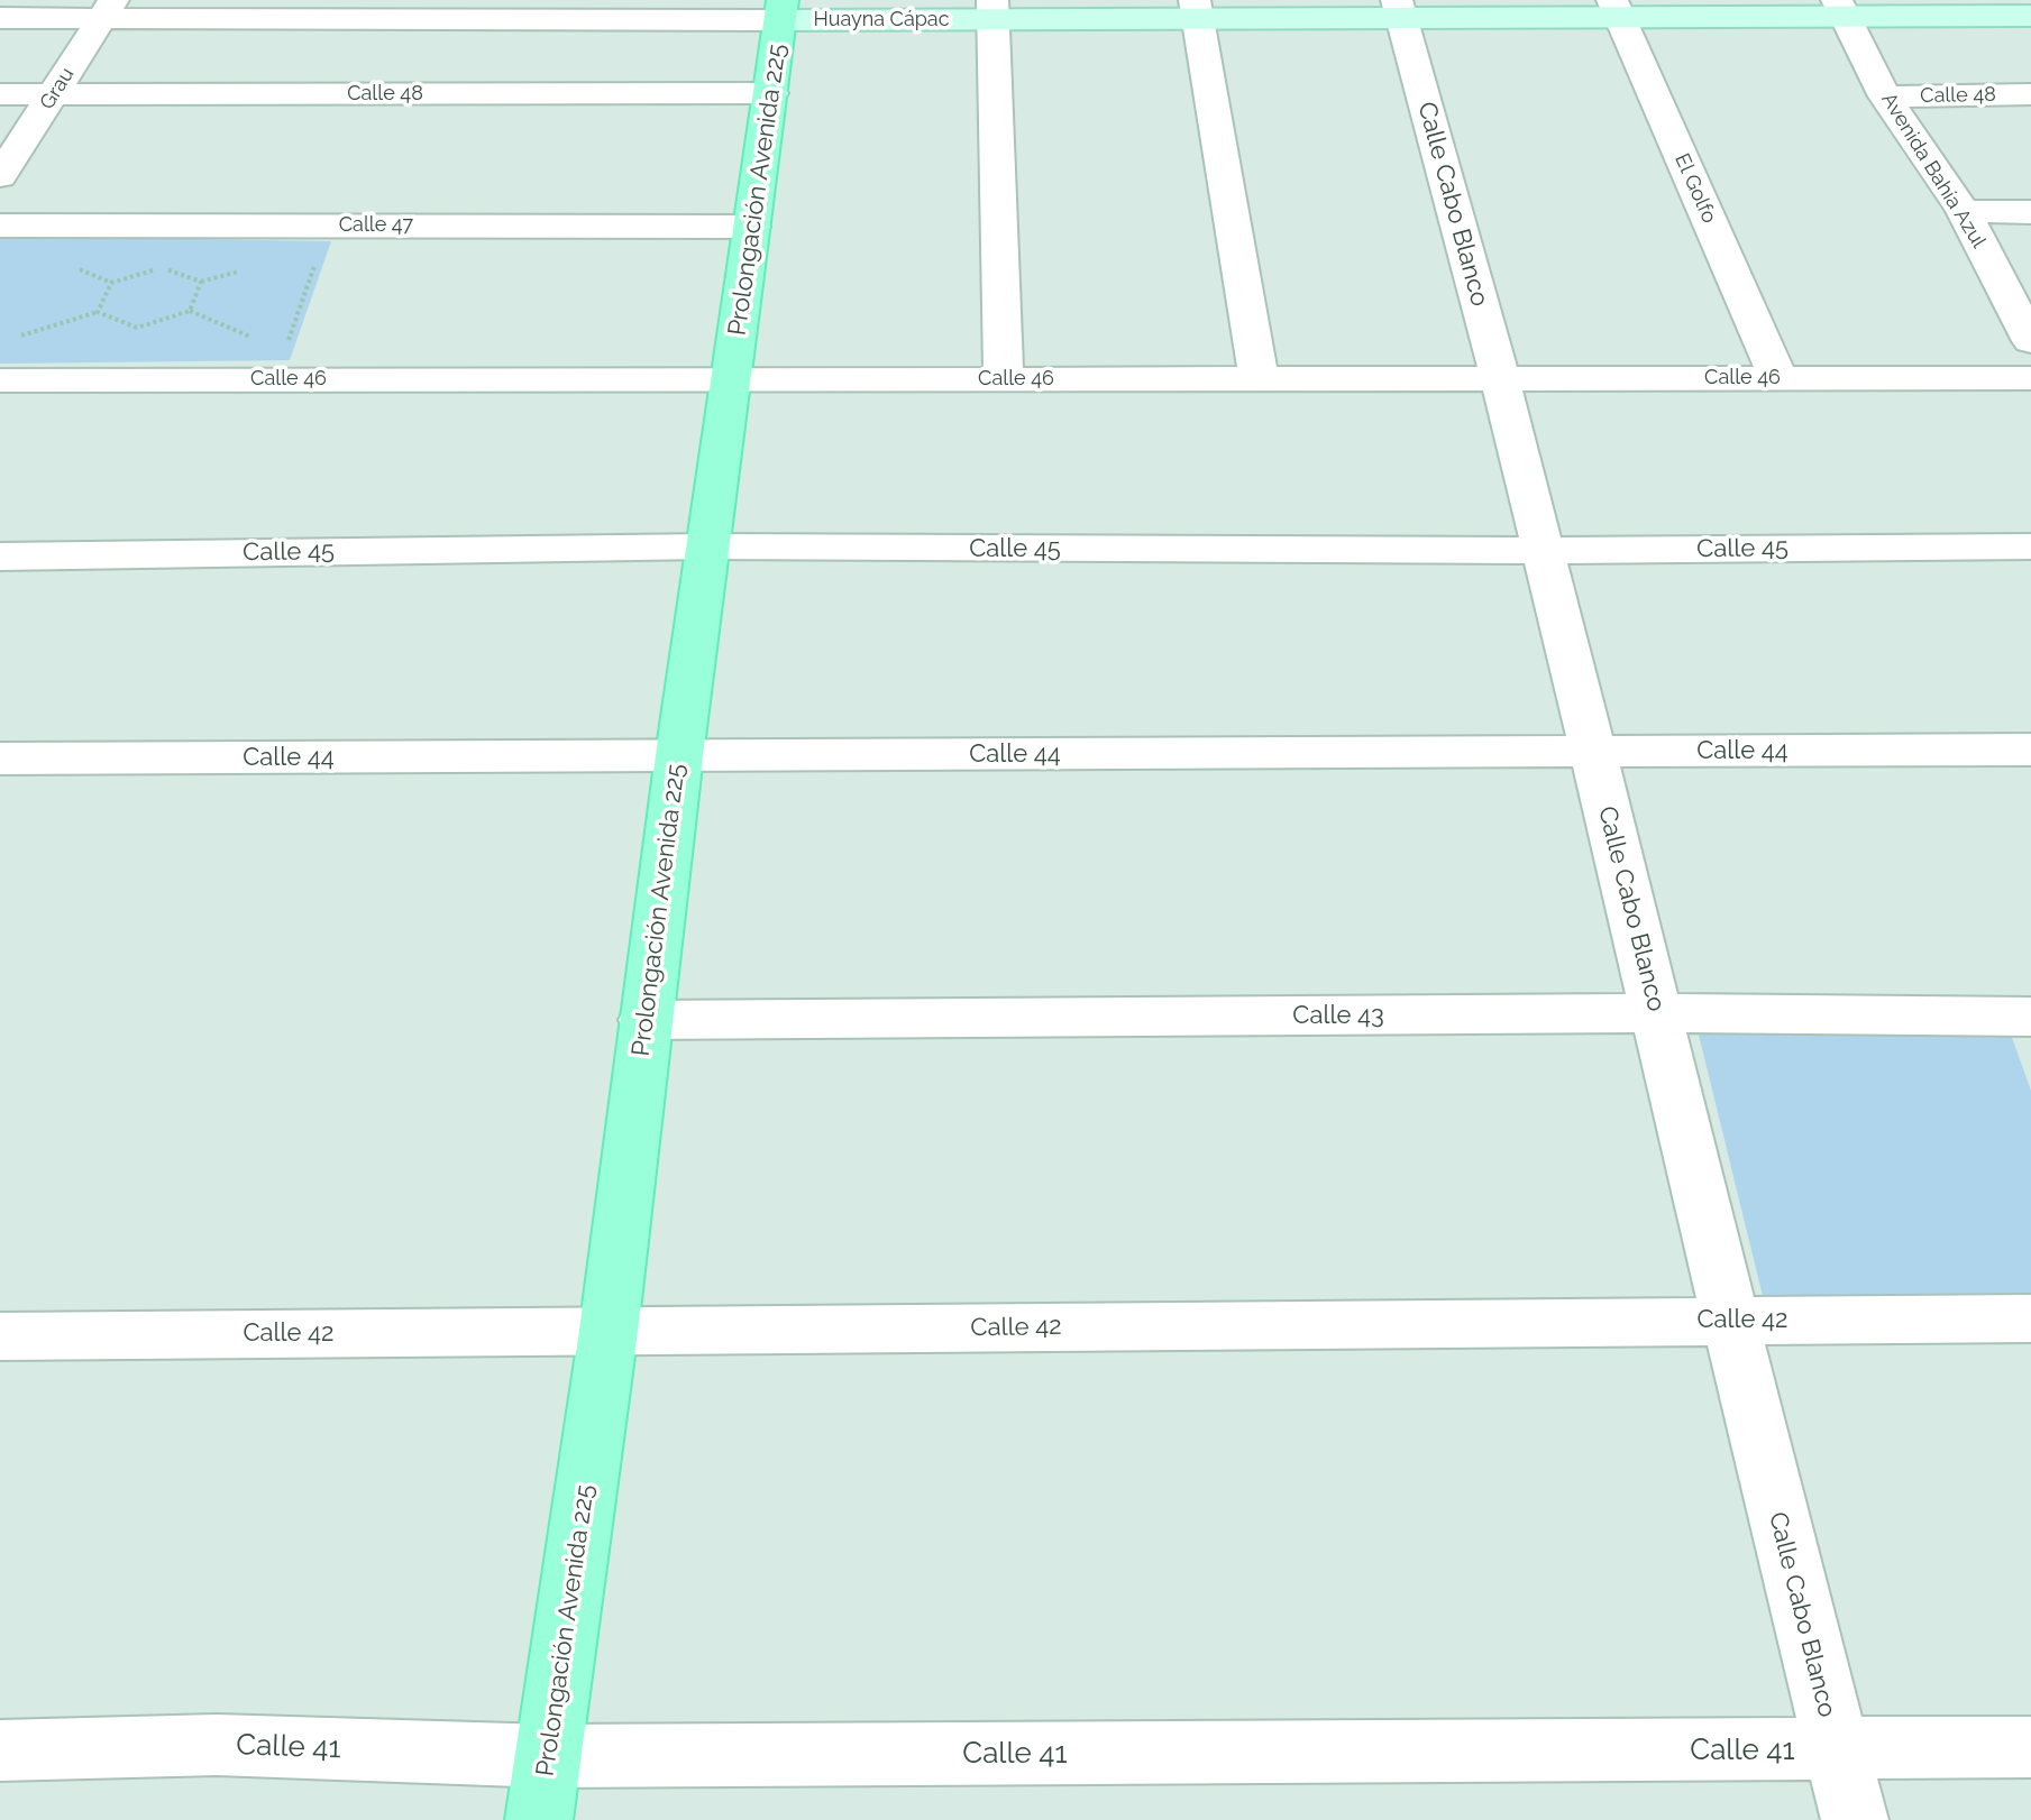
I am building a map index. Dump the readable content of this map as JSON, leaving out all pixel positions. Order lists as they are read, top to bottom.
{
  "streets": {
    "main road": ["Huayna Cápac", "Prolongación Avenida 225"],
    "street": [
      "Grau",
      "Calle 48",
      "Avenida Bahía Azul",
      "El Golfo",
      "Calle Cabo Blanco",
      "Calle 47",
      "Calle 46",
      "Calle 45",
      "Calle 44",
      "Calle 43",
      "Calle 42",
      "Calle 41"
    ]
  },
  "crossings": [
    ["Huayna Cápac", "Grau"],
    ["Huayna Cápac", "Avenida Bahía Azul"],
    ["Huayna Cápac", "El Golfo"],
    ["Huayna Cápac", "Prolongación Avenida 225"],
    ["Huayna Cápac", "Calle Cabo Blanco"],
    ["Grau", "Calle 48"],
    ["Calle 48", "Avenida Bahía Azul"],
    ["Calle 48", "Prolongación Avenida 225"],
    ["El Golfo", "Calle 46"],
    ["Prolongación Avenida 225", "Calle 47"],
    ["Prolongación Avenida 225", "Calle 46"],
    ["Prolongación Avenida 225", "Calle 45"],
    ["Prolongación Avenida 225", "Calle 44"],
    ["Prolongación Avenida 225", "Calle 43"],
    ["Prolongación Avenida 225", "Calle 42"],
    ["Prolongación Avenida 225", "Calle 41"],
    ["Calle Cabo Blanco", "Calle 46"],
    ["Calle Cabo Blanco", "Calle 45"],
    ["Calle Cabo Blanco", "Calle 44"],
    ["Calle Cabo Blanco", "Calle 43"],
    ["Calle Cabo Blanco", "Calle 42"],
    ["Calle Cabo Blanco", "Calle 41"]
  ]
}
